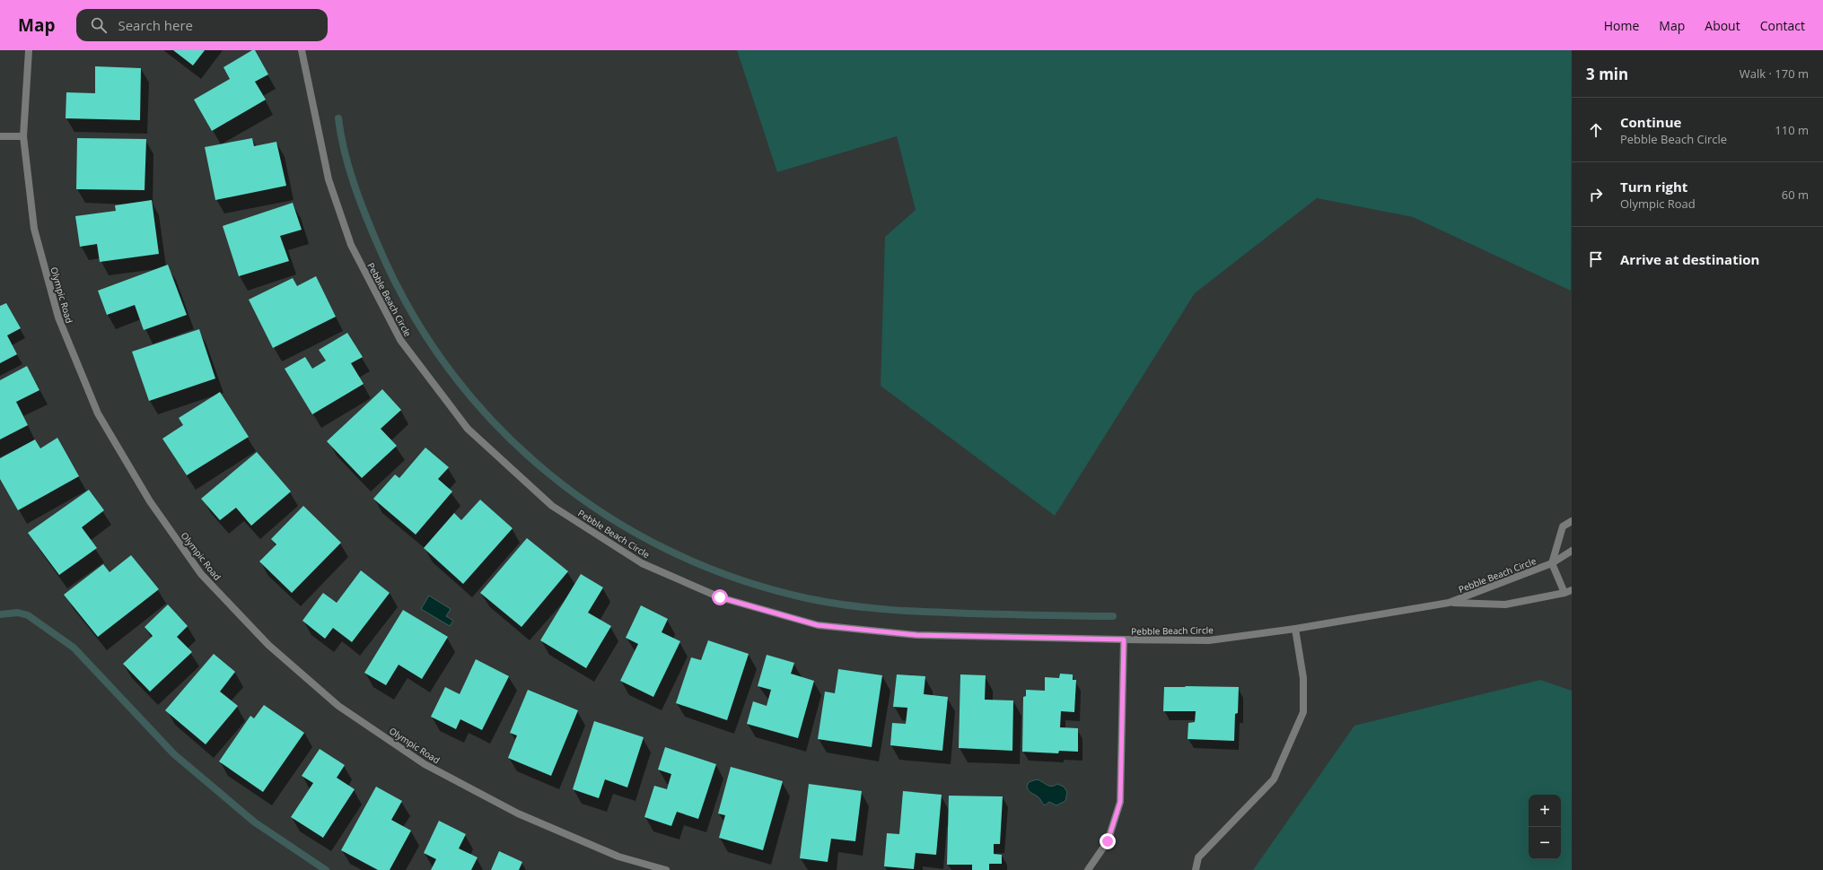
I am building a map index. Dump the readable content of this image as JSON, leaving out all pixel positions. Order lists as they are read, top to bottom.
{
  "streets": {
    "street": ["Olympic Road", "Pebble Beach Circle"]
  },
  "page": {
    "header": "Map",
    "search": "Search here",
    "nav": [
      "Home",
      "Map",
      "About",
      "Contact"
    ],
    "heading": ["3 min", "Walk · 170 m"],
    "list": [
      ["Continue", "Pebble Beach Circle", "110 m"],
      ["Turn right", "Olympic Road", "60 m"],
      "Arrive at destination"
    ],
    "map_buttons": ["+", "−"]
  }
}
